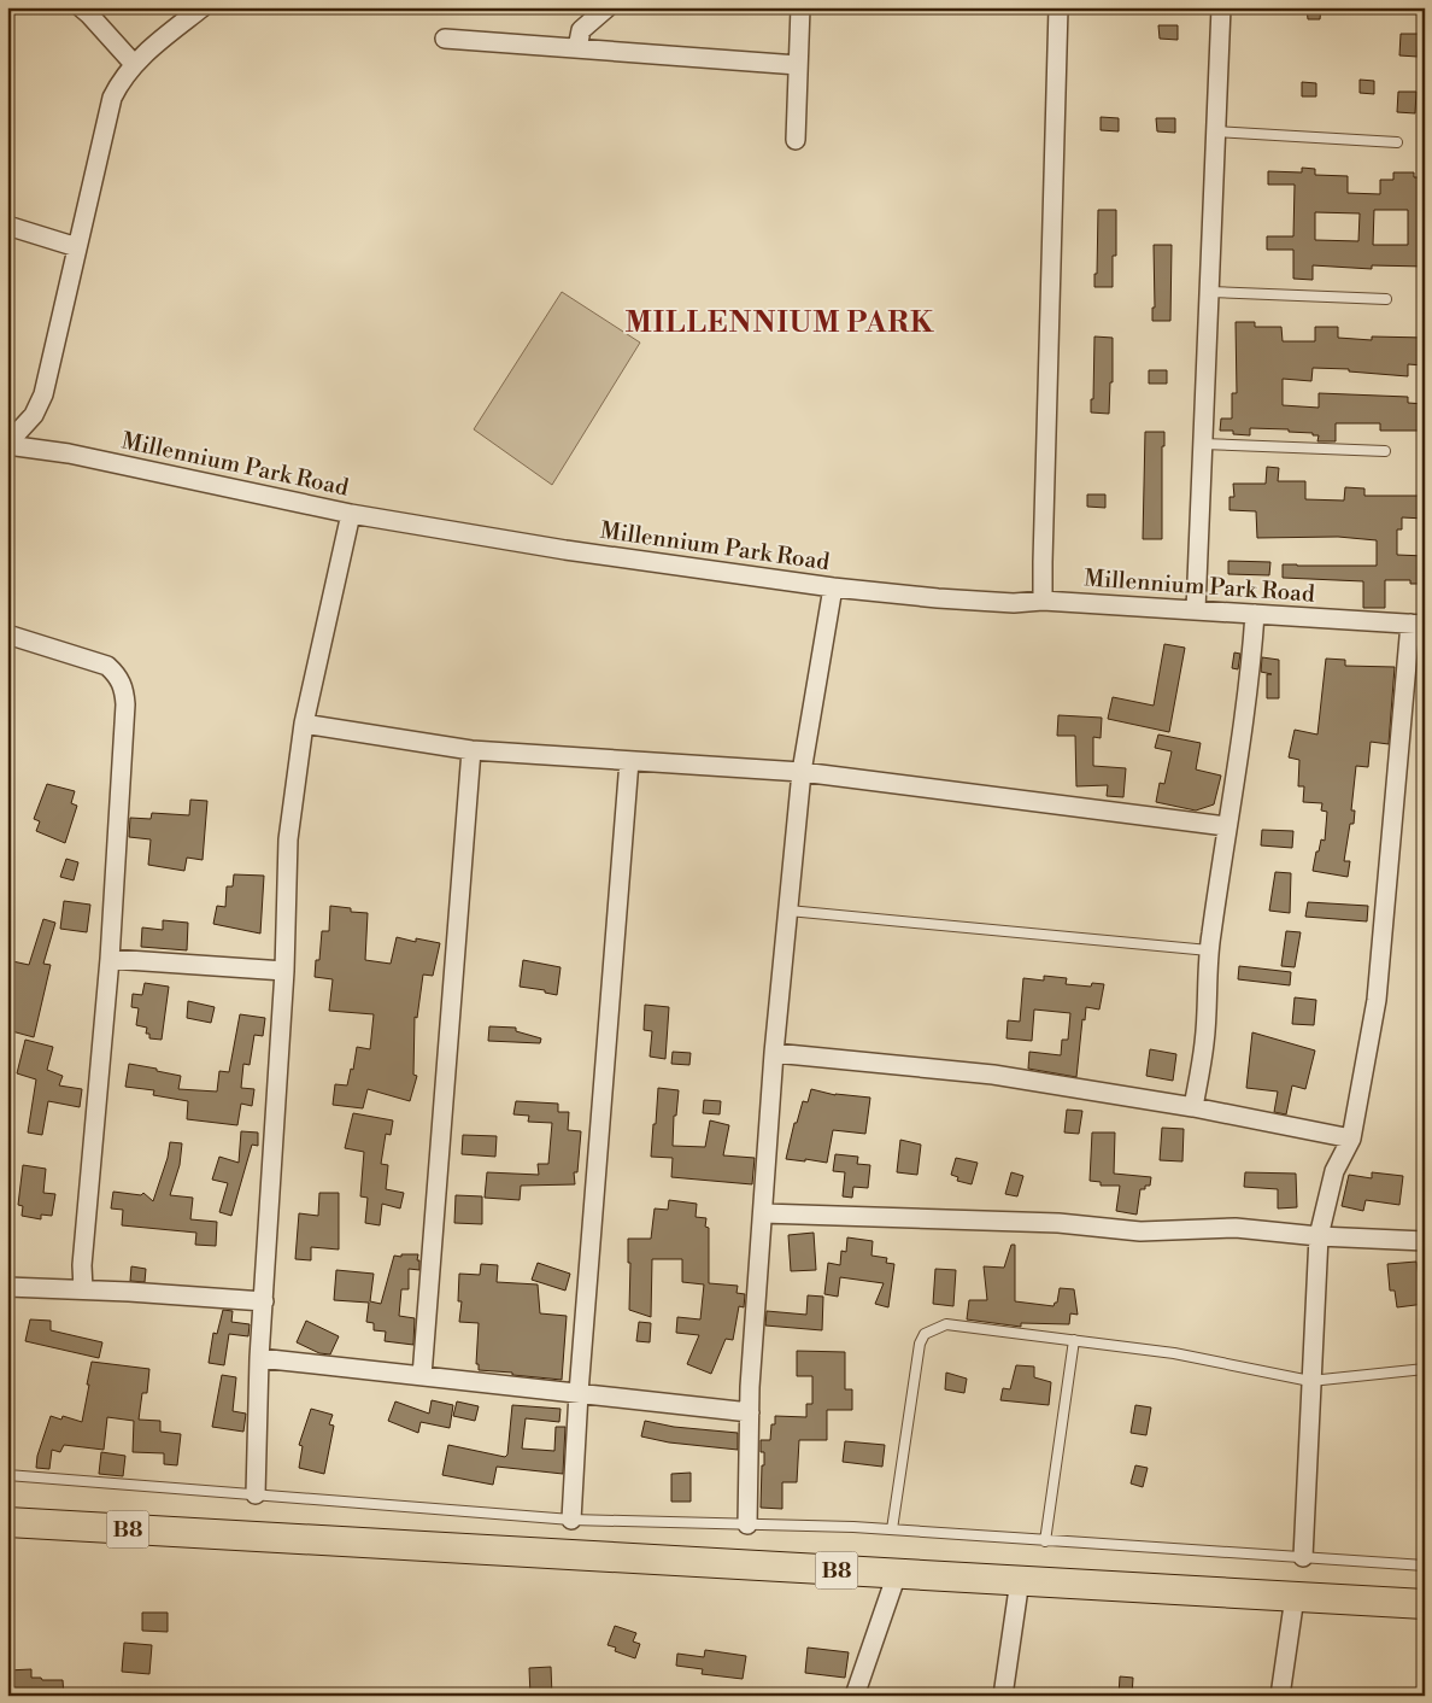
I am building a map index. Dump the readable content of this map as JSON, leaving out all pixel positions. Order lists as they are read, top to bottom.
{
  "streets": {
    "highway": ["B8"],
    "street": ["Millennium Park Road"]
  },
  "districts": ["MILLENNIUM PARK"]
}
